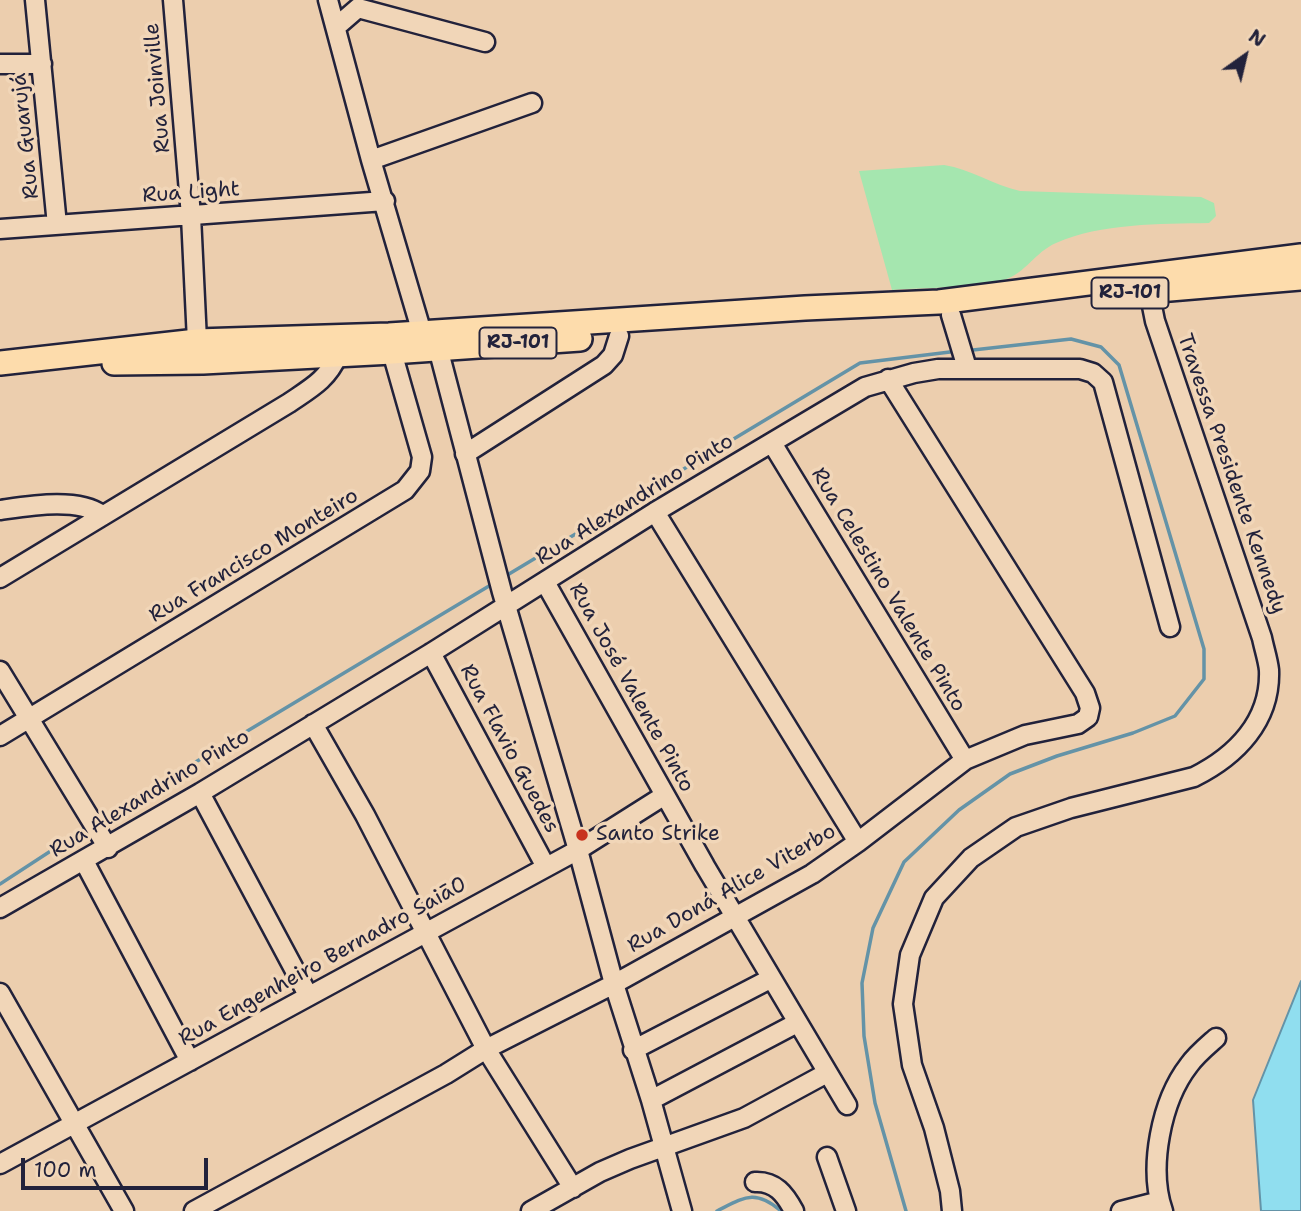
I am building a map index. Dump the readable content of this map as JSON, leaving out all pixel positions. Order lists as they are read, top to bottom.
{
  "streets": {
    "main road": ["RJ-101"],
    "street": [
      "Rua Joinville",
      "Rua Guarujá",
      "Rua Light",
      "Travessa Presidente Kennedy",
      "Rua Alexandrino Pinto",
      "Rua Francisco Monteiro",
      "Rua Celestino Valente Pinto",
      "Rua José Valente Pinto",
      "Rua Flavio Guedes",
      "Rua Doná Alice Viterbo",
      "Rua Engenheiro Bernadro Saiā0"
    ]
  },
  "crossings": [
    ["Rua Joinville", "Rua Light"],
    ["Rua Joinville", "RJ-101"],
    ["Rua Guarujá", "Rua Light"],
    ["RJ-101", "Travessa Presidente Kennedy"],
    ["RJ-101", "Rua Francisco Monteiro"],
    ["Rua Alexandrino Pinto", "Rua Celestino Valente Pinto"],
    ["Rua Alexandrino Pinto", "Rua José Valente Pinto"],
    ["Rua Alexandrino Pinto", "Rua Flavio Guedes"],
    ["Rua Alexandrino Pinto", "Rua Doná Alice Viterbo"],
    ["Rua Celestino Valente Pinto", "Rua Doná Alice Viterbo"],
    ["Rua José Valente Pinto", "Rua Doná Alice Viterbo"],
    ["Rua José Valente Pinto", "Rua Engenheiro Bernadro Saiā0"],
    ["Rua Flavio Guedes", "Rua Engenheiro Bernadro Saiā0"]
  ],
  "places": ["Santo Strike"],
  "scale_bar": "100 m",
  "north": "top right"
}
